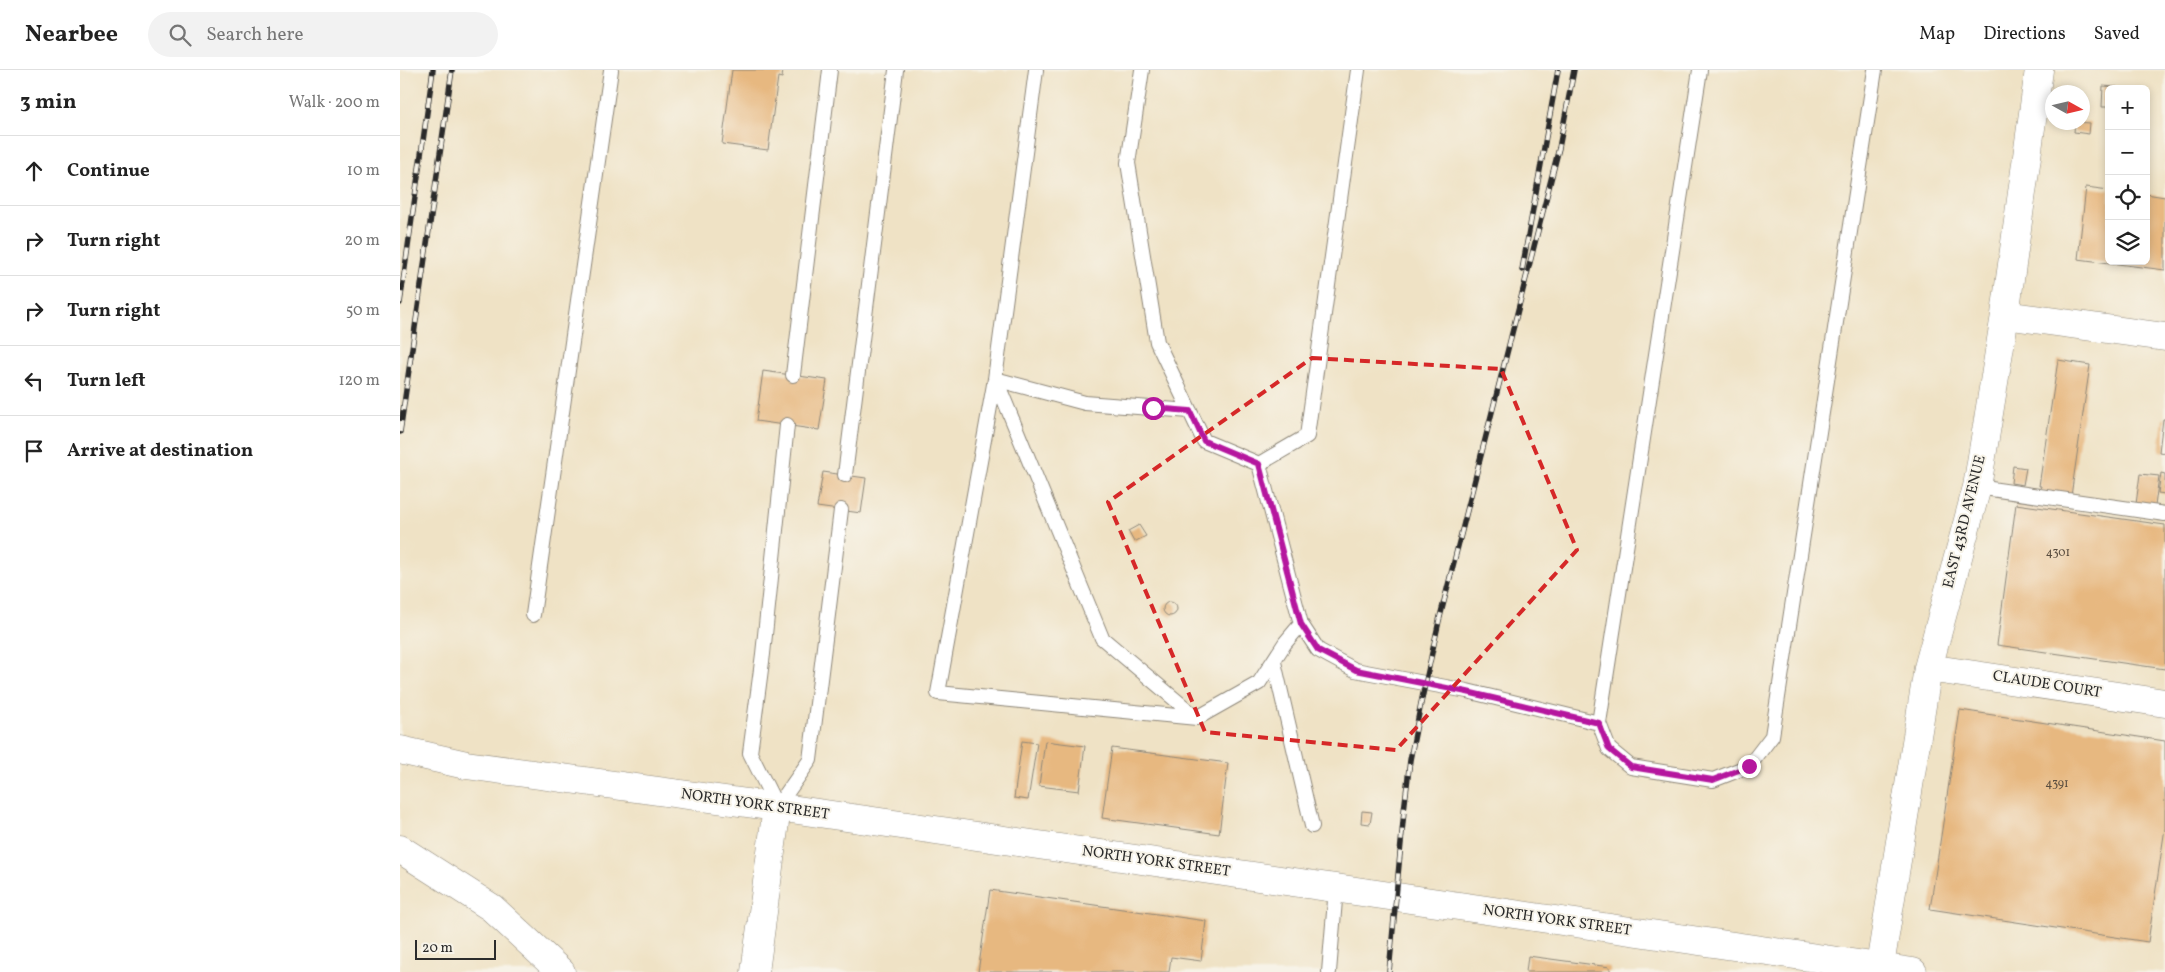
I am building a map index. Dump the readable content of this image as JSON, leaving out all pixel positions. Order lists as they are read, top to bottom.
{
  "streets": {
    "main road": ["EAST 43RD AVENUE", "CLAUDE COURT", "NORTH YORK STREET"]
  },
  "crossings": [
    ["EAST 43RD AVENUE", "CLAUDE COURT"],
    ["EAST 43RD AVENUE", "NORTH YORK STREET"]
  ],
  "house_numbers": ["4301", "4391"],
  "scale_bar": "20 m",
  "north": "right",
  "page": {
    "header": "Nearbee",
    "search": "Search here",
    "nav": ["Map", "Directions", "Saved"],
    "heading": ["3 min", "Walk · 200 m"],
    "map_buttons": ["+", "−"],
    "list": [
      ["Continue", "10 m"],
      ["Turn right", "20 m"],
      ["Turn right", "50 m"],
      ["Turn left", "120 m"],
      "Arrive at destination"
    ],
    "scale": "20 m"
  }
}
